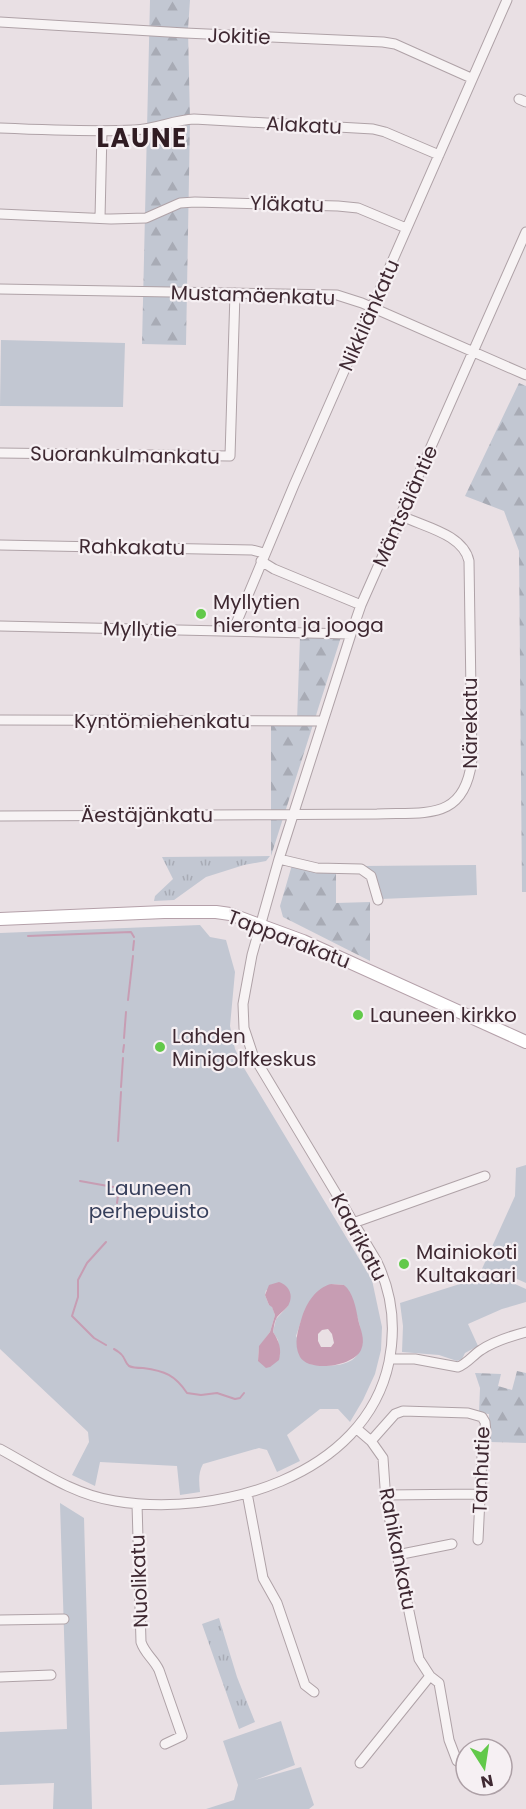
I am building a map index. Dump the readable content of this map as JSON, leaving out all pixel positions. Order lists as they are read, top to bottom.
{
  "streets": {
    "main road": ["Tapparakatu"],
    "street": [
      "Jokitie",
      "Alakatu",
      "Yläkatu",
      "Mustamäenkatu",
      "Nikkilänkatu",
      "Suorankulmankatu",
      "Mäntsäläntie",
      "Rahkakatu",
      "Myllytie",
      "Kyntömiehenkatu",
      "Närekatu",
      "Äestäjänkatu",
      "Kaarikatu",
      "Tanhutie",
      "Rahikankatu",
      "Nuolikatu"
    ]
  },
  "crossings": [
    ["Jokitie", "Nikkilänkatu"],
    ["Alakatu", "Nikkilänkatu"],
    ["Yläkatu", "Nikkilänkatu"],
    ["Mustamäenkatu", "Nikkilänkatu"],
    ["Mustamäenkatu", "Suorankulmankatu"],
    ["Mustamäenkatu", "Mäntsäläntie"],
    ["Nikkilänkatu", "Rahkakatu"],
    ["Nikkilänkatu", "Myllytie"],
    ["Mäntsäläntie", "Rahkakatu"],
    ["Mäntsäläntie", "Myllytie"],
    ["Mäntsäläntie", "Kyntömiehenkatu"],
    ["Mäntsäläntie", "Närekatu"],
    ["Mäntsäläntie", "Äestäjänkatu"],
    ["Mäntsäläntie", "Tapparakatu"],
    ["Mäntsäläntie", "Kaarikatu"],
    ["Närekatu", "Äestäjänkatu"],
    ["Tapparakatu", "Kaarikatu"],
    ["Kaarikatu", "Rahikankatu"],
    ["Kaarikatu", "Nuolikatu"],
    ["Tanhutie", "Rahikankatu"]
  ],
  "districts": ["LAUNE"],
  "parks": ["Launeen perhepuisto"],
  "places": [
    "Myllytien hieronta ja jooga",
    "Launeen kirkko",
    "Lahden Minigolfkeskus",
    "Mainiokoti Kultakaari"
  ],
  "north": "bottom"
}
